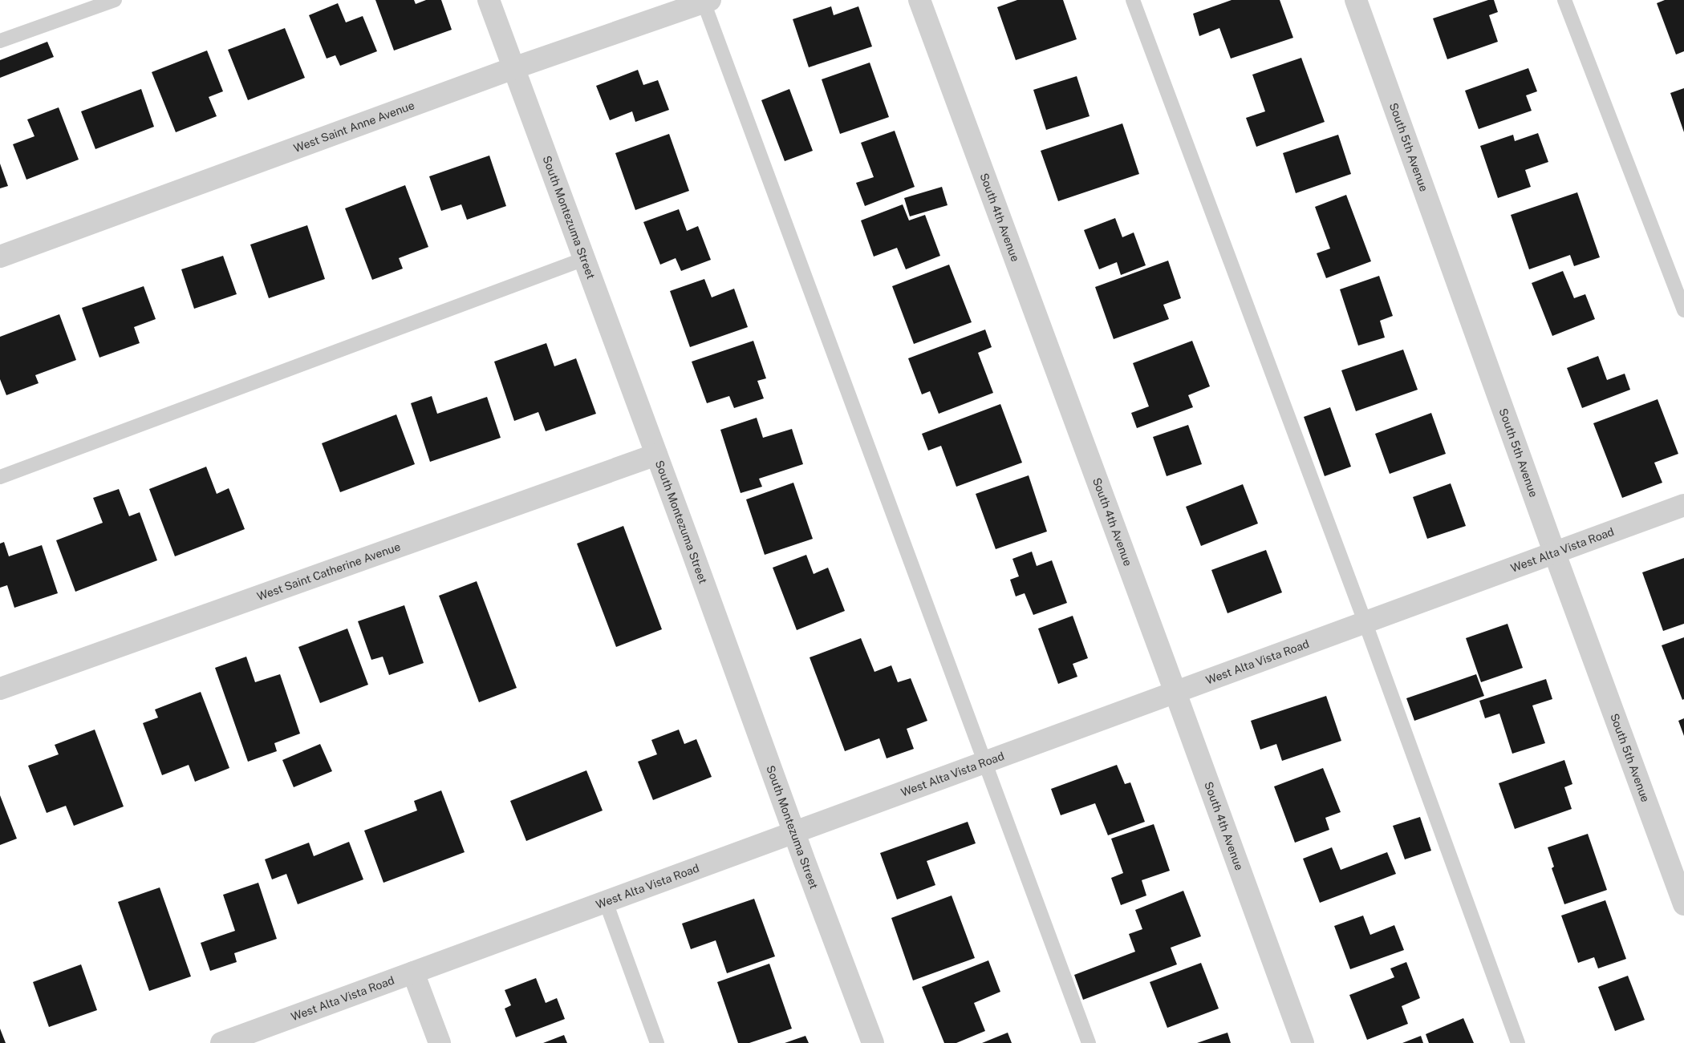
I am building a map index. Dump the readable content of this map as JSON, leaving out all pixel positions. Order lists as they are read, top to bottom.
{
  "streets": {
    "street": [
      "West Saint Anne Avenue",
      "South 5th Avenue",
      "South 4th Avenue",
      "South Montezuma Street",
      "West Alta Vista Road",
      "West Saint Catherine Avenue"
    ]
  },
  "crossings": [
    ["West Saint Anne Avenue", "South Montezuma Street"],
    ["South 5th Avenue", "West Alta Vista Road"],
    ["South 4th Avenue", "West Alta Vista Road"],
    ["South Montezuma Street", "West Alta Vista Road"],
    ["South Montezuma Street", "West Saint Catherine Avenue"]
  ]
}
